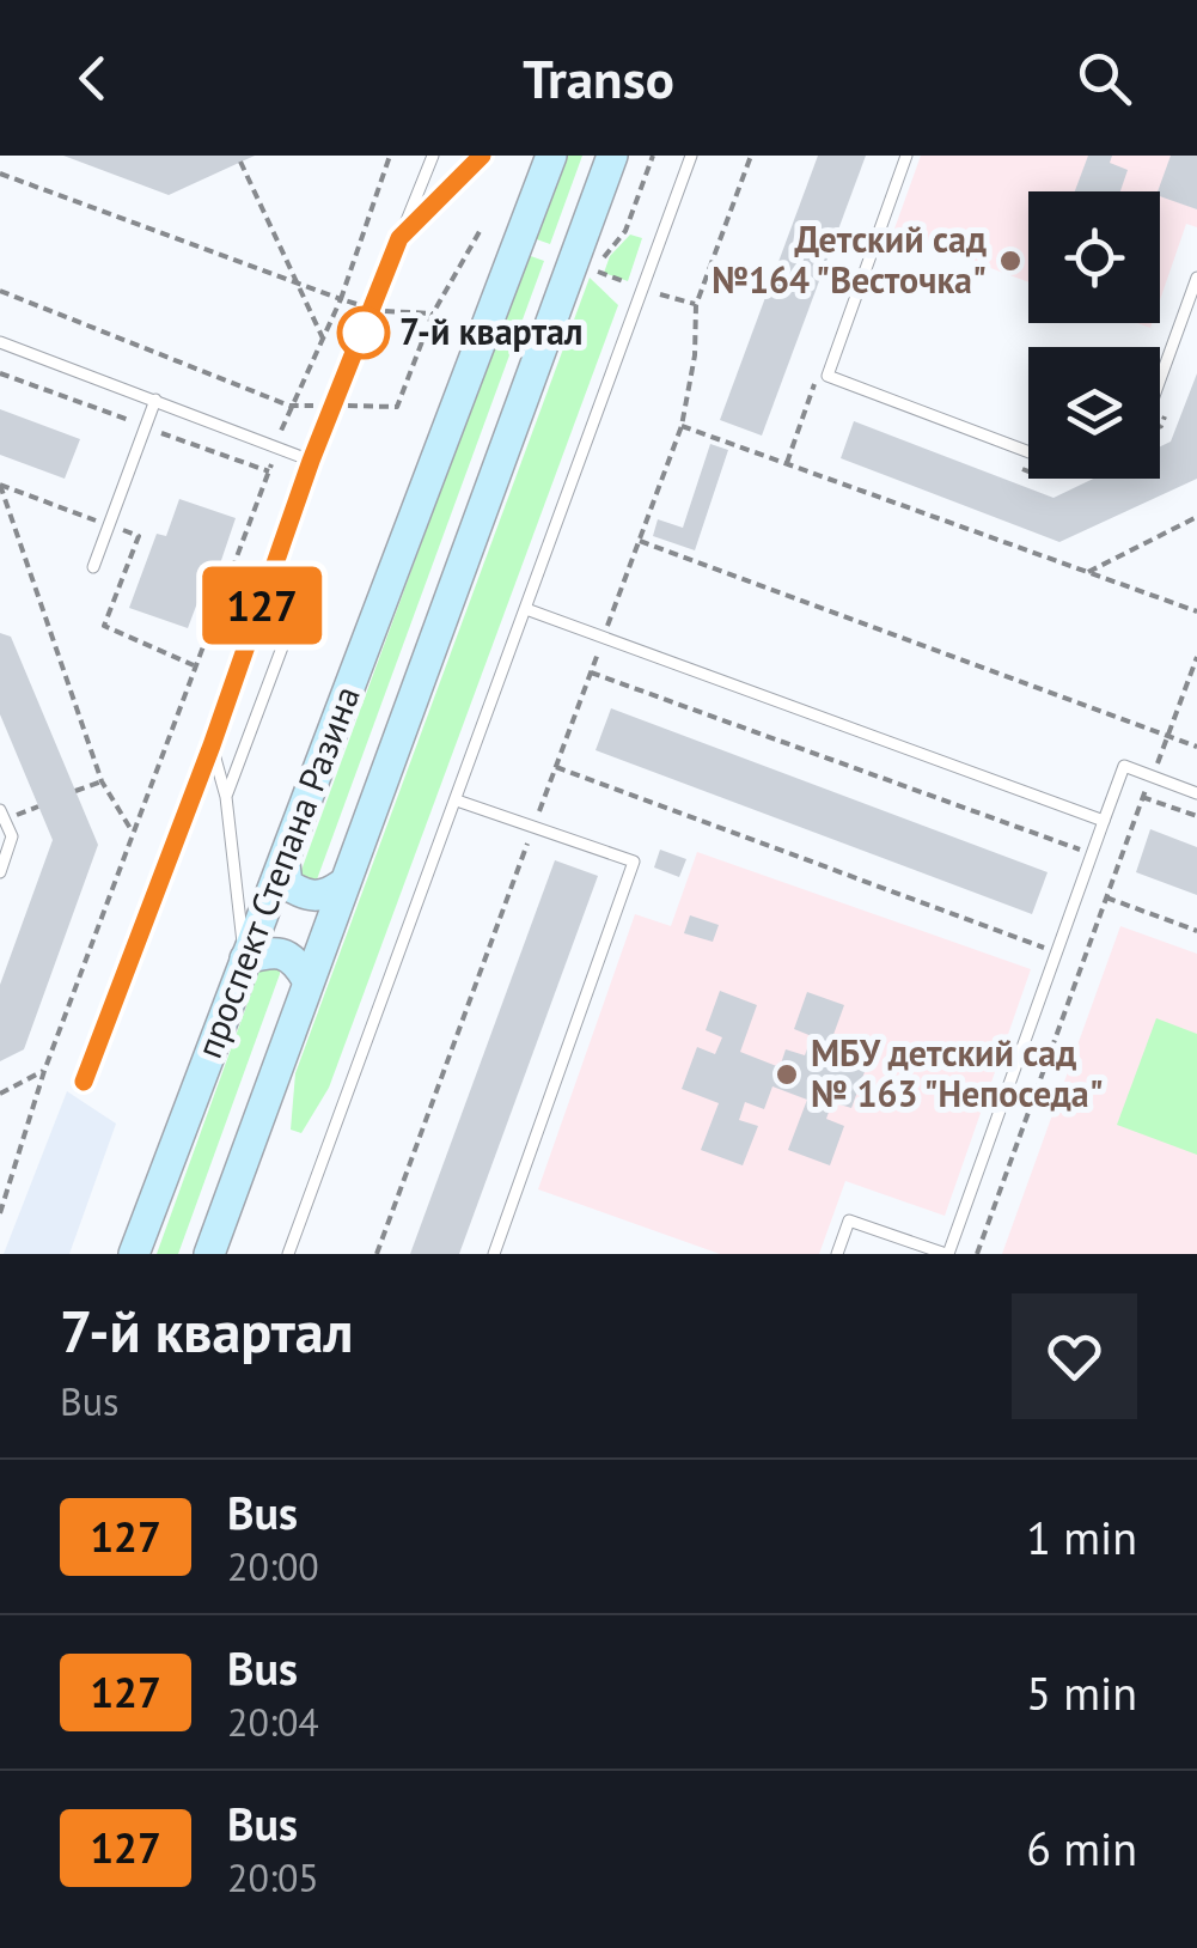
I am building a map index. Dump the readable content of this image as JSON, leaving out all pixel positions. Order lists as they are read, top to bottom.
{
  "streets": {
    "main road": ["проспект Степана Разина"]
  },
  "places": ["Детский сад №164 \"Весточка\"", "7-й квартал", "МБУ детский сад № 163 \"Непоседа\""],
  "lines": ["bus line 127"],
  "page": {
    "header": "Transo",
    "on_map": "127",
    "heading": ["7-й квартал", "Bus"],
    "list": [
      {
        "mark": "127",
        "name": "Bus",
        "note": "20:00",
        "value": "1 min"
      },
      {
        "mark": "127",
        "name": "Bus",
        "note": "20:04",
        "value": "5 min"
      },
      {
        "mark": "127",
        "name": "Bus",
        "note": "20:05",
        "value": "6 min"
      }
    ]
  }
}
